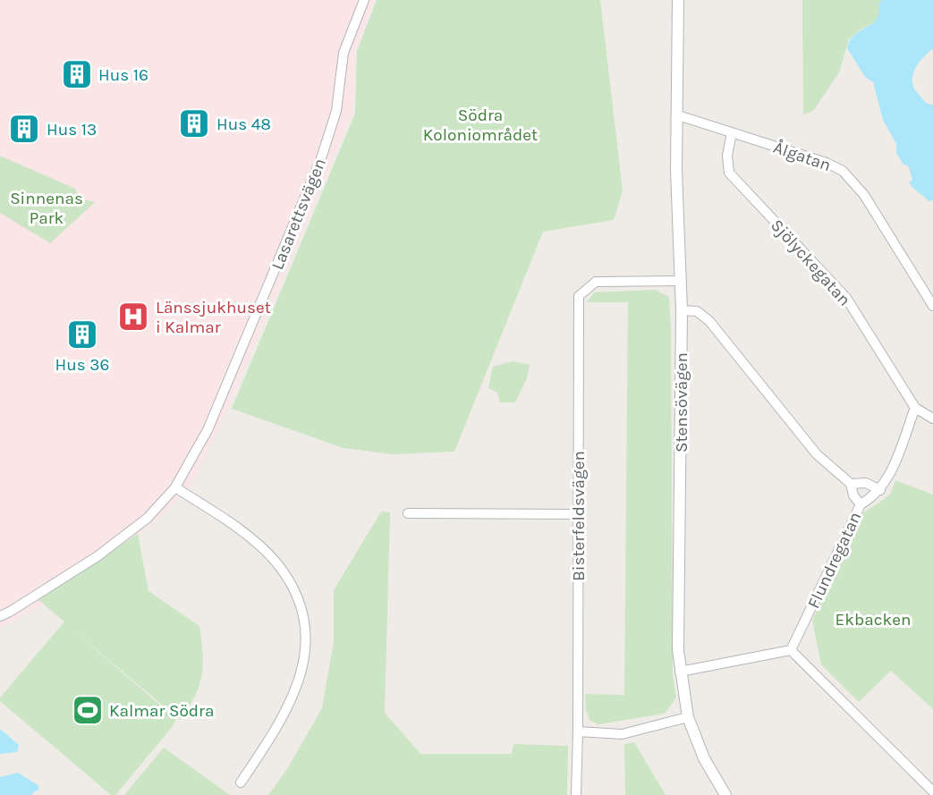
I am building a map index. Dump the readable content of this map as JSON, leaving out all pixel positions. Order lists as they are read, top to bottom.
{
  "streets": {
    "street": [
      "Ålgatan",
      "Lasarettsvägen",
      "Sjölyckegatan",
      "Stensövägen",
      "Bisterfeldsvägen",
      "Flundregatan"
    ]
  },
  "crossings": [
    ["Ålgatan", "Sjölyckegatan"],
    ["Ålgatan", "Stensövägen"],
    ["Sjölyckegatan", "Flundregatan"],
    ["Stensövägen", "Bisterfeldsvägen"]
  ],
  "parks": ["Södra Koloniområdet", "Sinnenas Park", "Ekbacken"],
  "places": {
    "building": [
      "Hus 16",
      "Hus 48",
      "Hus 13",
      "Hus 36"
    ],
    "hospital": ["Länssjukhuset i Kalmar"],
    "sports": ["Kalmar Södra"]
  }
}
